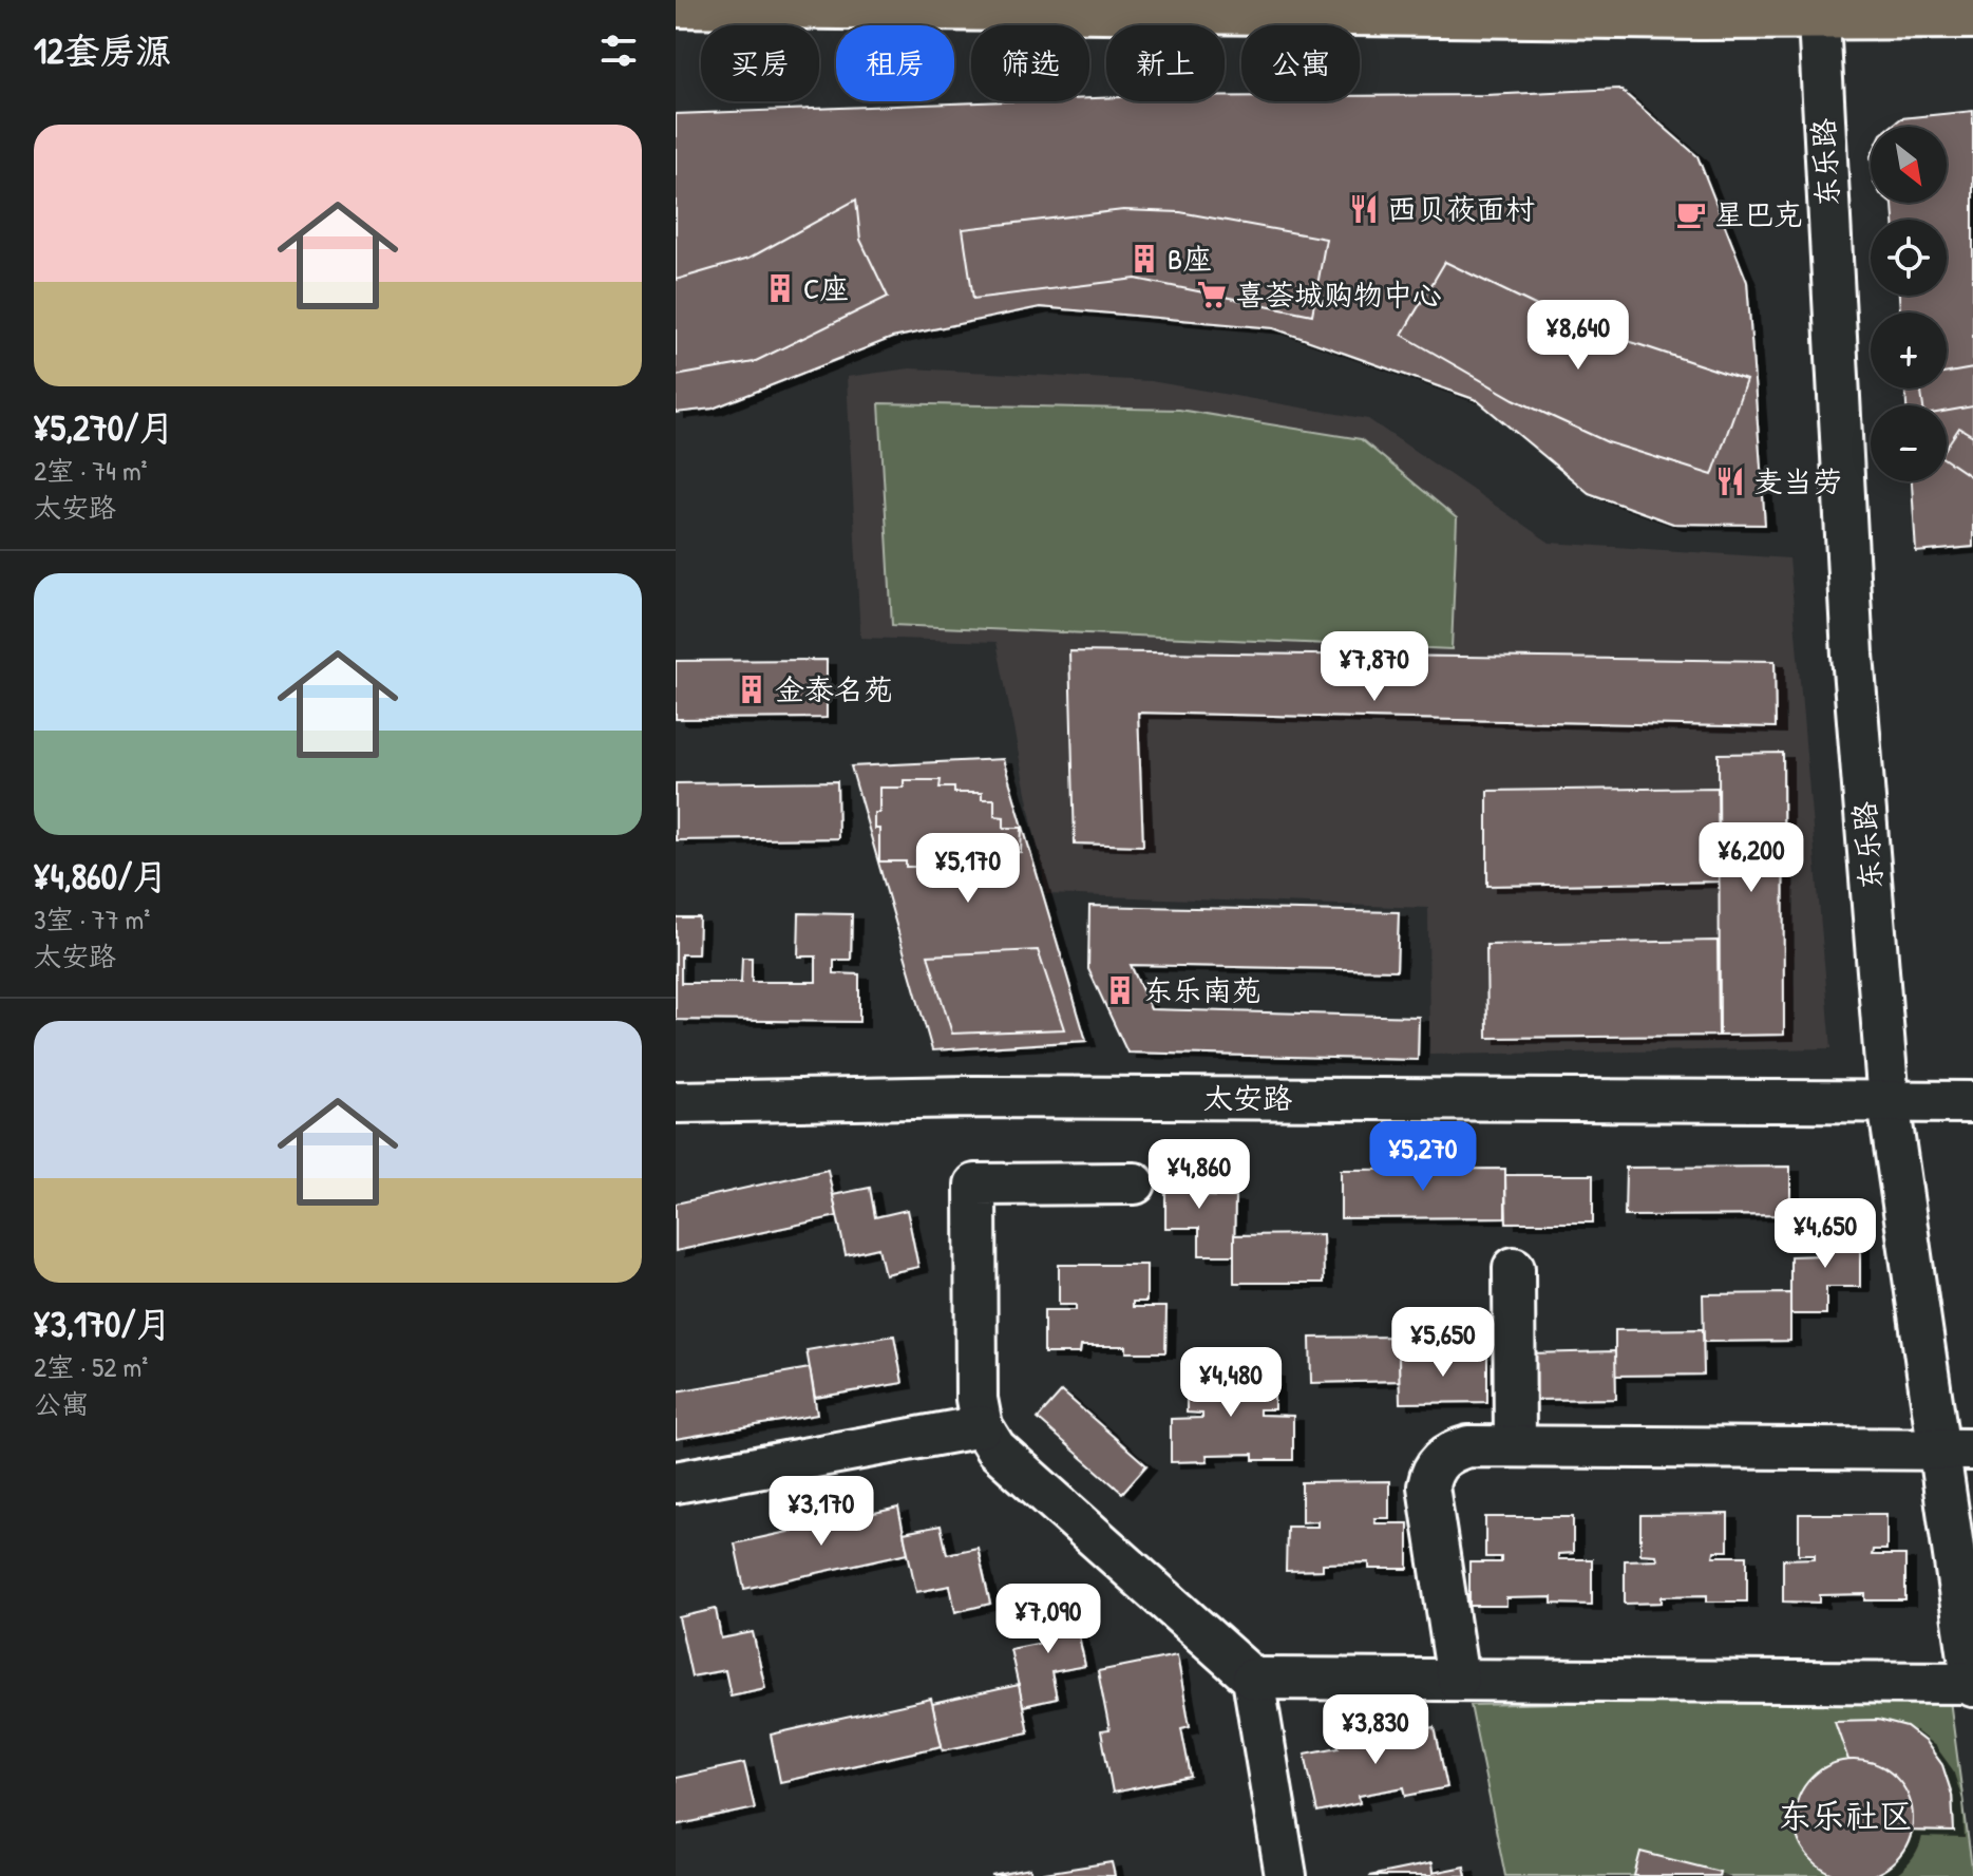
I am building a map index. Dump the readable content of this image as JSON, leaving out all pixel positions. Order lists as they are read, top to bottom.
{
  "streets": {
    "street": ["东乐路", "太安路"]
  },
  "crossings": [
    ["东乐路", "太安路"]
  ],
  "districts": ["东乐社区"],
  "places": {
    "restaurant": ["西贝莜面村", "麦当劳"],
    "cafe": ["星巴克"],
    "building": [
      "B座",
      "C座",
      "金泰名苑",
      "东乐南苑"
    ],
    "supermarket": ["喜荟城购物中心"]
  },
  "north": "bottom right",
  "page": {
    "heading": "12套房源",
    "chip": [
      "买房",
      "租房",
      "筛选",
      "新上",
      "公寓"
    ],
    "list": [
      {
        "name": "¥5,270/月",
        "note": "2室 · 74 m² · 太安路"
      },
      {
        "name": "¥4,860/月",
        "note": "3室 · 77 m² · 太安路"
      },
      {
        "name": "¥3,170/月",
        "note": "2室 · 52 m² · 公寓"
      }
    ],
    "map_buttons": ["+", "−"],
    "price": [
      "¥8,640",
      "¥7,870",
      "¥6,200",
      "¥5,170",
      "¥5,270",
      "¥4,860",
      "¥4,650",
      "¥5,650",
      "¥4,480",
      "¥3,170",
      "¥7,090",
      "¥3,830"
    ]
  }
}
